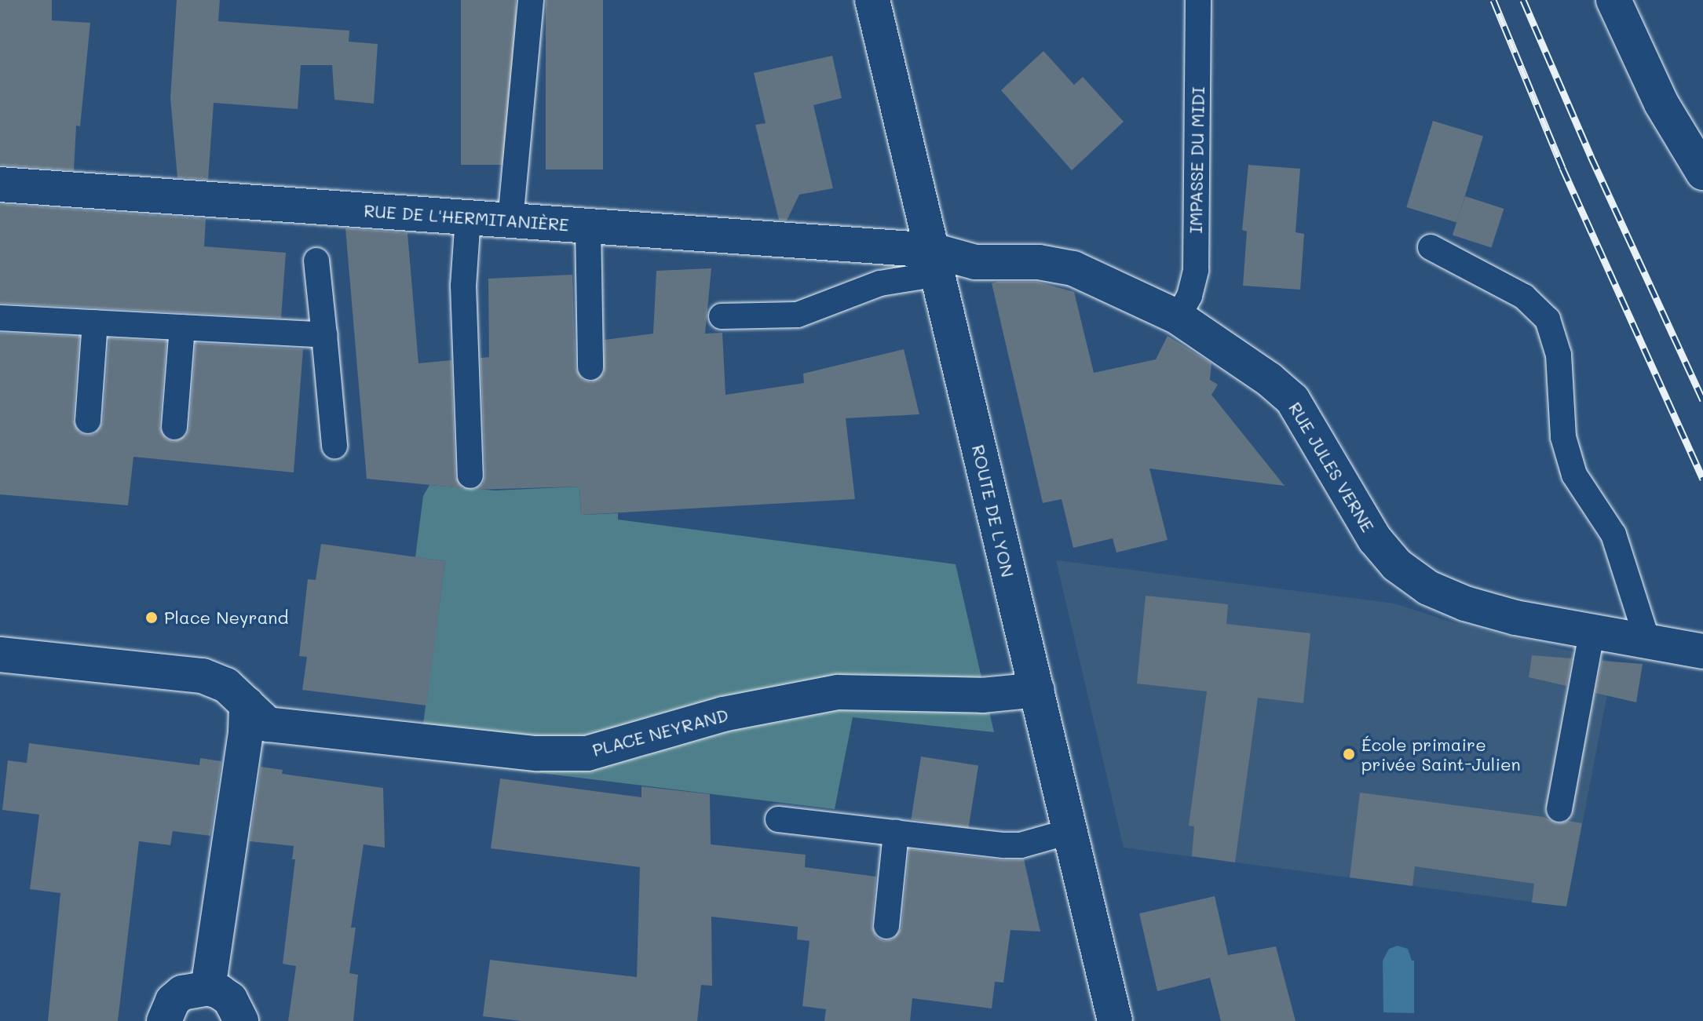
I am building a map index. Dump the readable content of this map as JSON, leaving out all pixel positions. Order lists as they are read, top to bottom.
{
  "streets": {
    "street": [
      "RUE DE L'HERMITANIÈRE",
      "RUE JULES VERNE",
      "ROUTE DE LYON",
      "PLACE NEYRAND"
    ],
    "lane": ["IMPASSE DU MIDI"]
  },
  "crossings": [
    ["IMPASSE DU MIDI", "RUE JULES VERNE"],
    ["RUE DE L'HERMITANIÈRE", "RUE JULES VERNE"],
    ["RUE DE L'HERMITANIÈRE", "ROUTE DE LYON"],
    ["RUE JULES VERNE", "ROUTE DE LYON"],
    ["ROUTE DE LYON", "PLACE NEYRAND"]
  ],
  "places": ["Place Neyrand", "École primaire privée Saint-Julien"]
}
